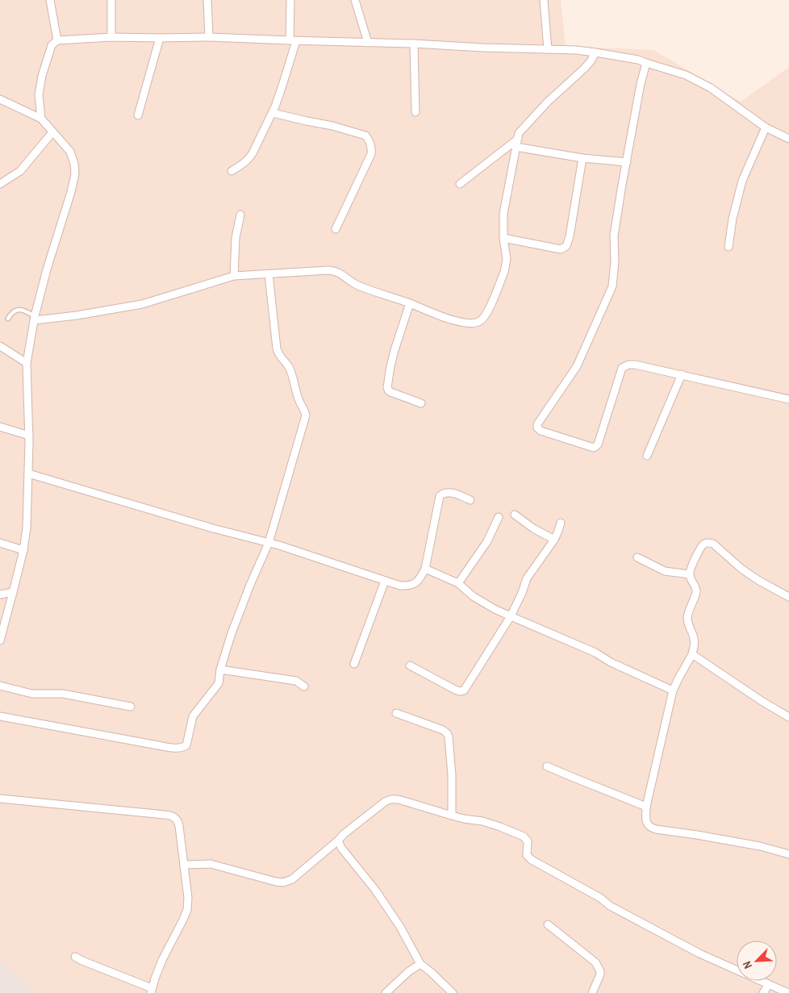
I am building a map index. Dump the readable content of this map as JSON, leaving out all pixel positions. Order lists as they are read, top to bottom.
{
  "north": "bottom left"
}
